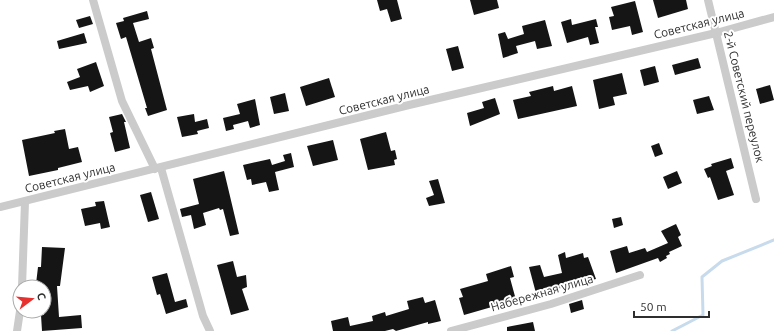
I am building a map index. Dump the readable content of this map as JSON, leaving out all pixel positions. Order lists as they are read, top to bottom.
{
  "streets": {
    "street": ["Советская улица", "2-й Советский переулок", "Набережная улица"]
  },
  "crossings": [
    ["Советская улица", "2-й Советский переулок"]
  ],
  "scale_bar": "50 m",
  "north": "right"
}
